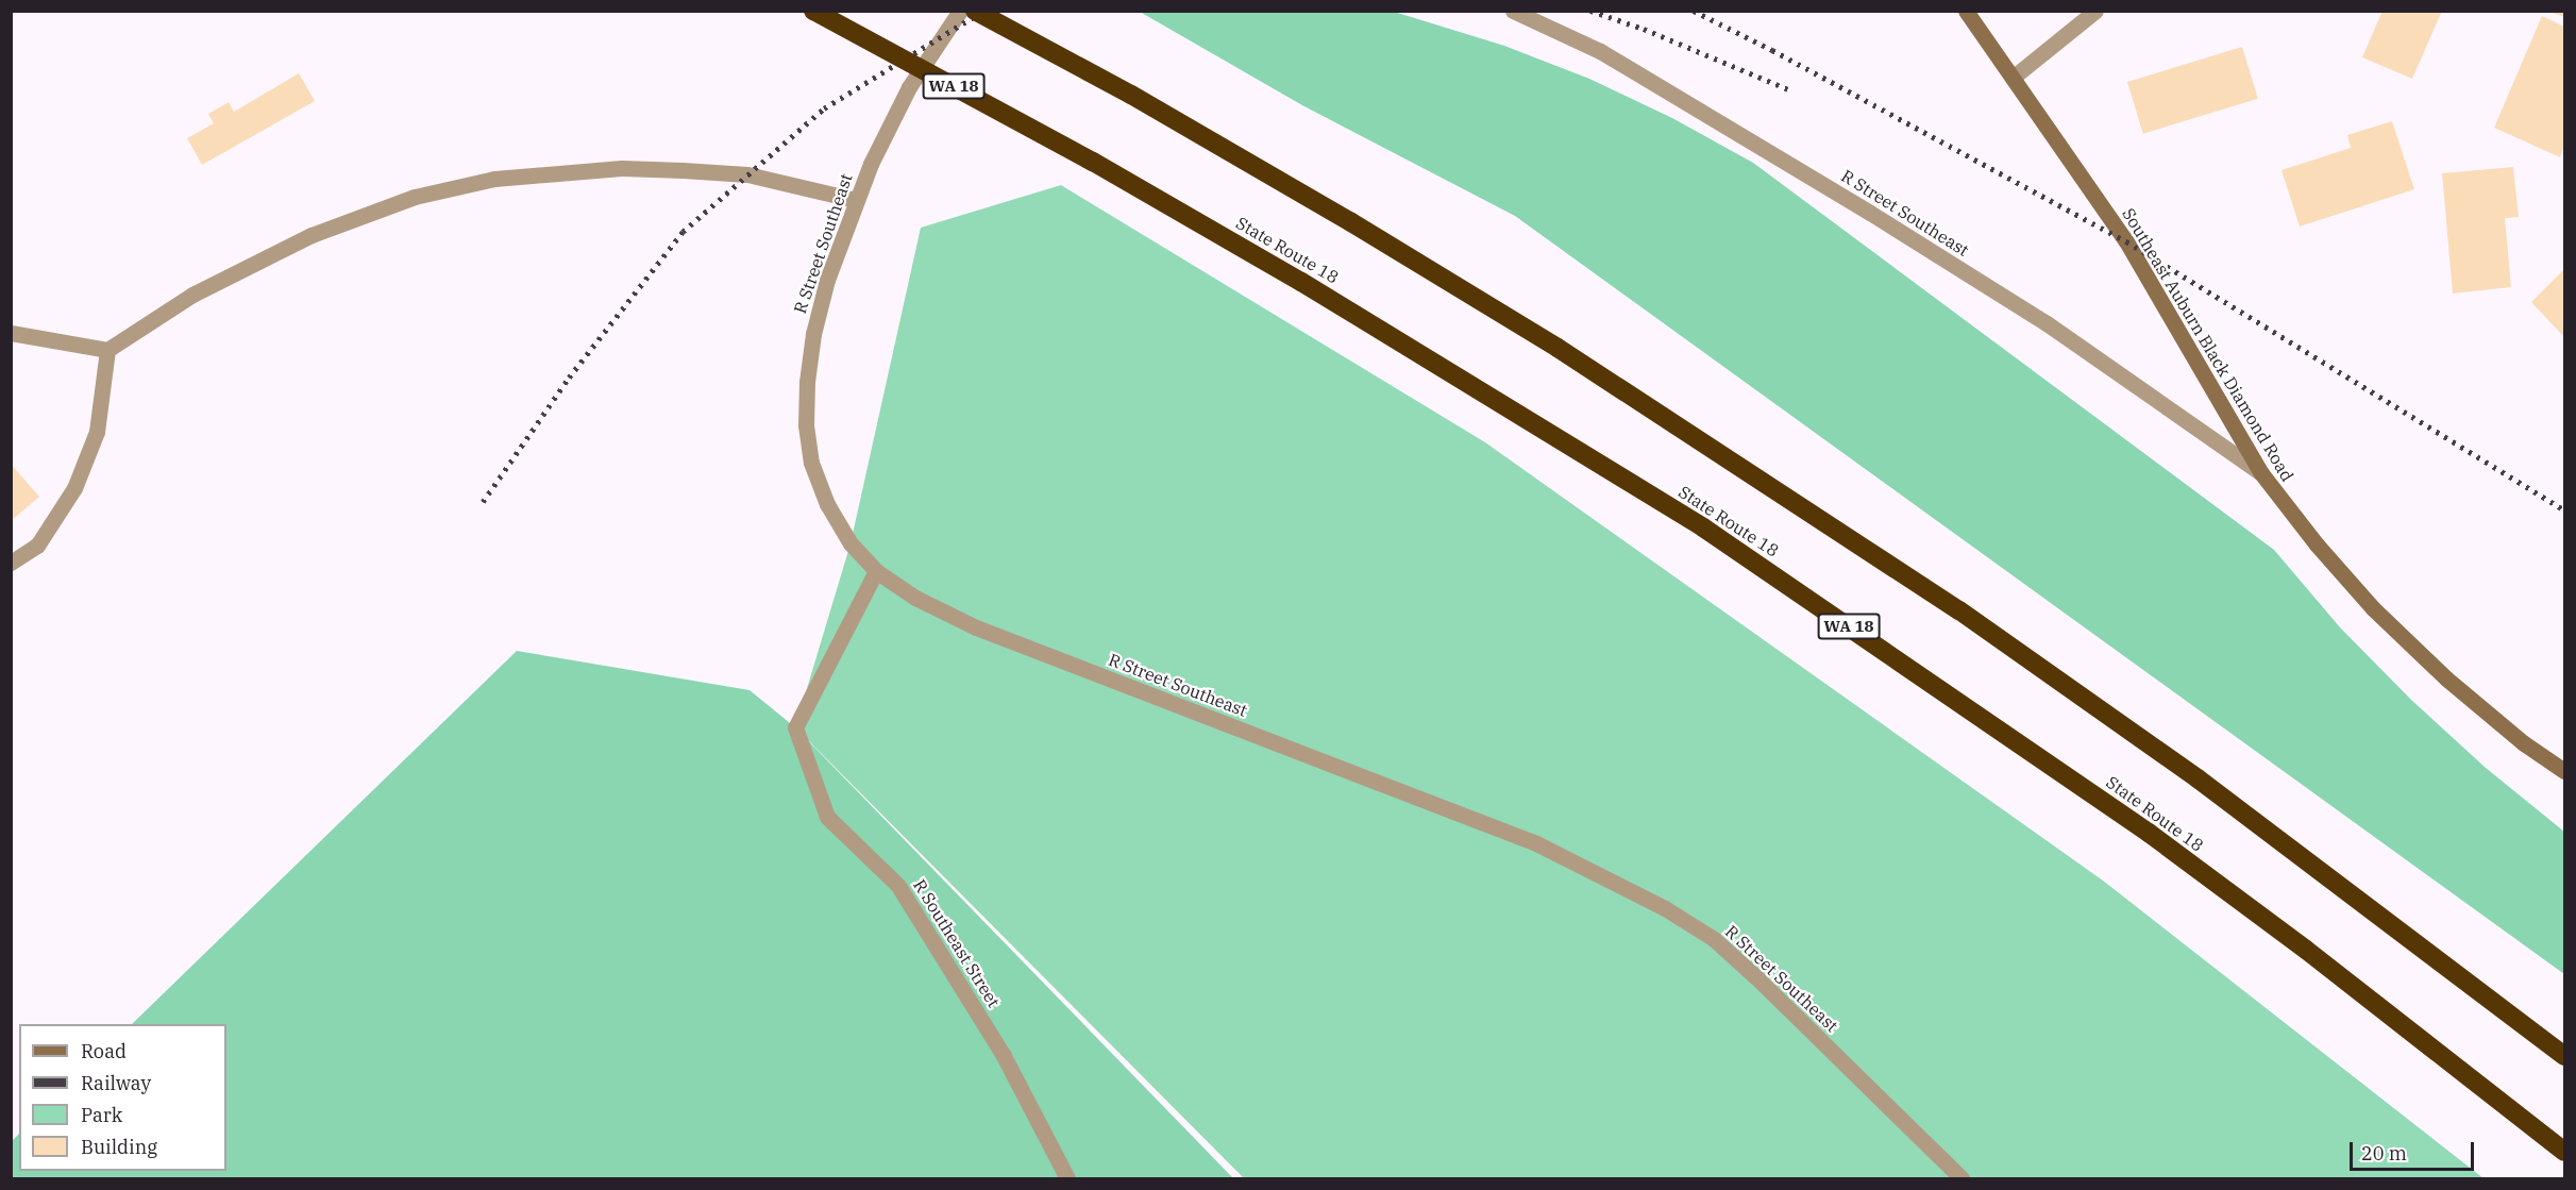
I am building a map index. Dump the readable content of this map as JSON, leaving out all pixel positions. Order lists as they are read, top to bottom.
{
  "streets": {
    "highway": ["WA 18", "State Route 18"],
    "main road": ["Southeast Auburn Black Diamond Road"],
    "street": ["R Street Southeast", "R Southeast Street"]
  },
  "crossings": [
    ["R Street Southeast", "Southeast Auburn Black Diamond Road"],
    ["R Street Southeast", "R Southeast Street"]
  ],
  "legend": [
    "Road",
    "Railway",
    "Park",
    "Building"
  ],
  "scale_bar": "20 m"
}
